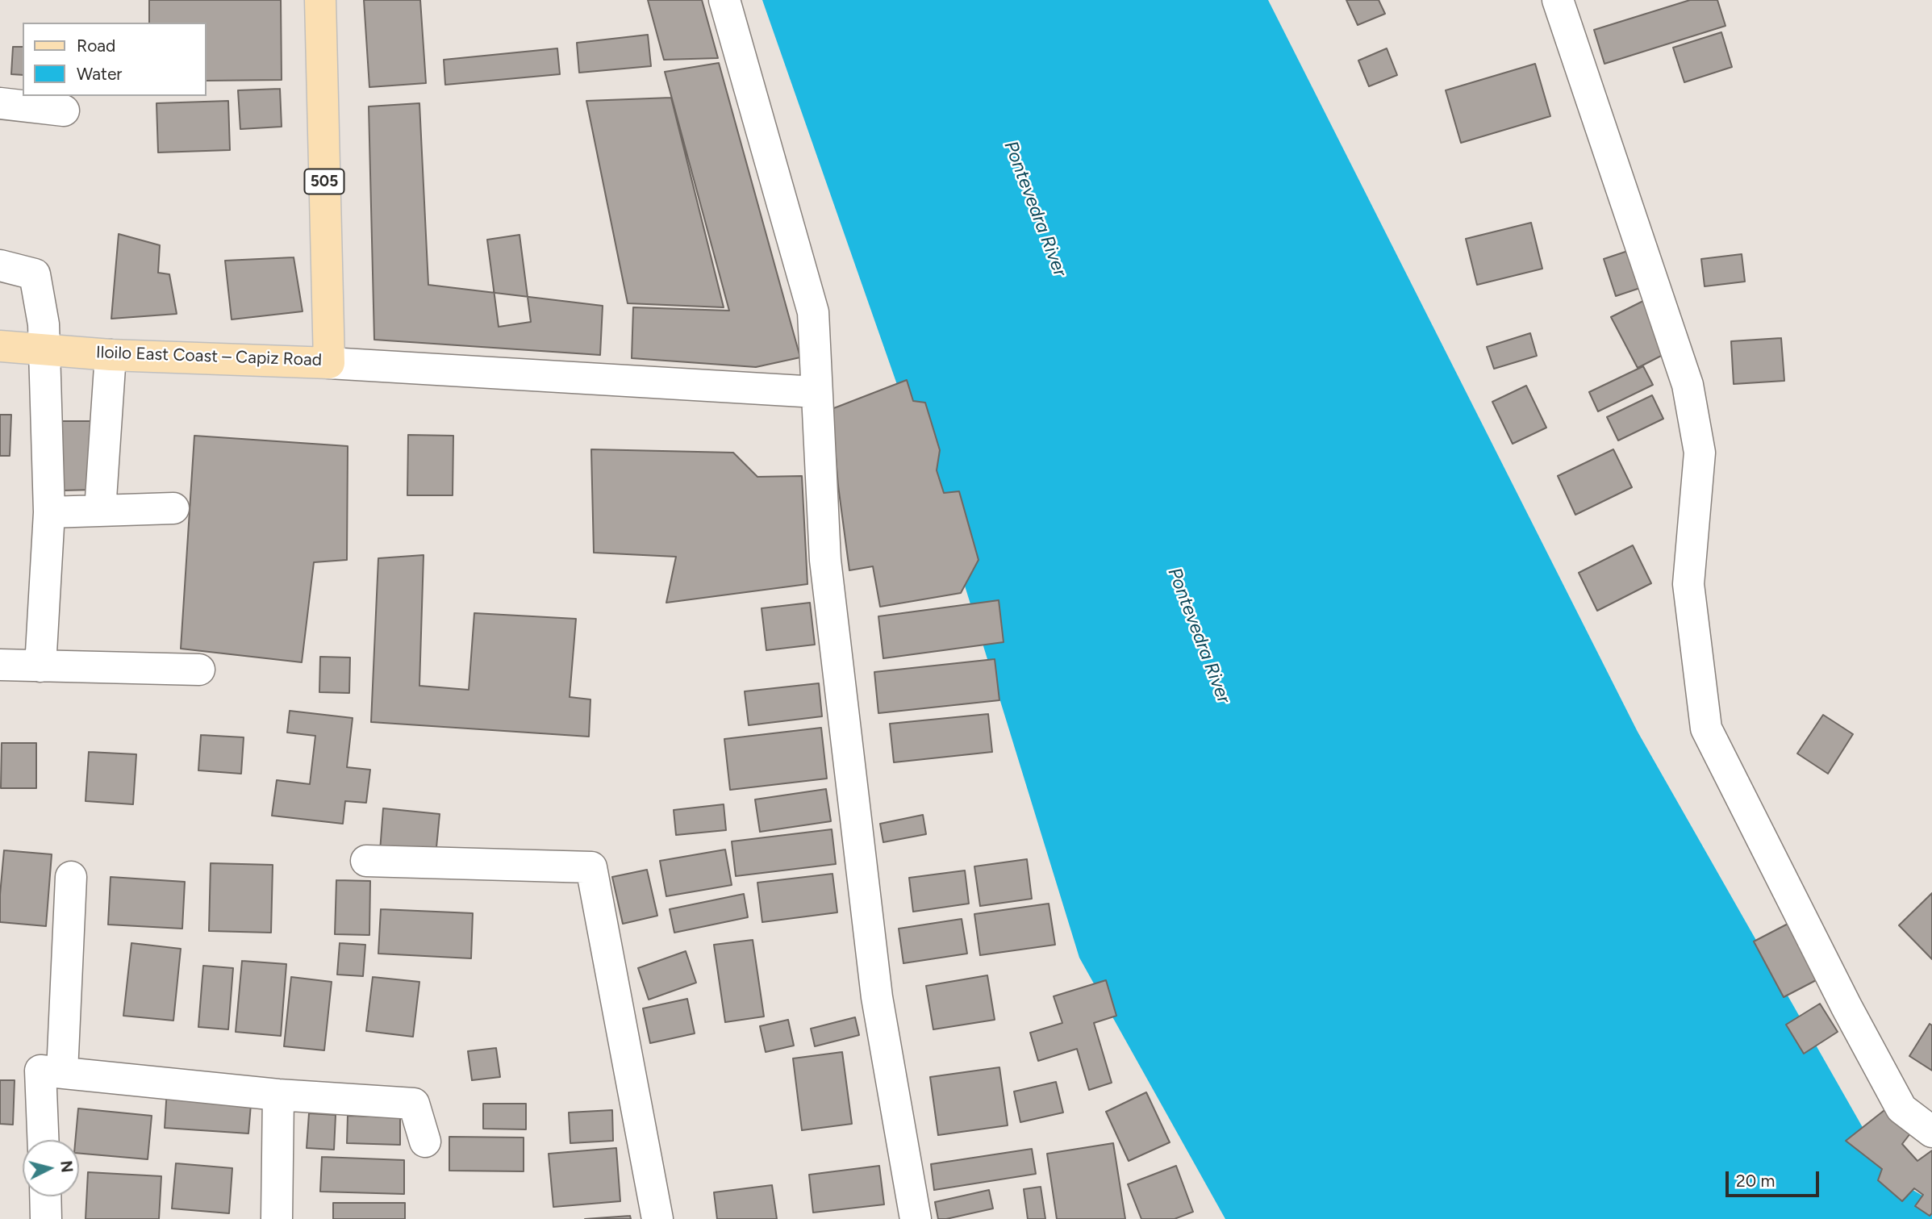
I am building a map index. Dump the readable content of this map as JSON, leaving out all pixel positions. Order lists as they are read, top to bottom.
{
  "streets": {
    "main road": ["505", "Iloilo East Coast – Capiz Road"]
  },
  "water": ["Pontevedra River"],
  "legend": ["Road", "Water"],
  "scale_bar": "20 m",
  "north": "right"
}
